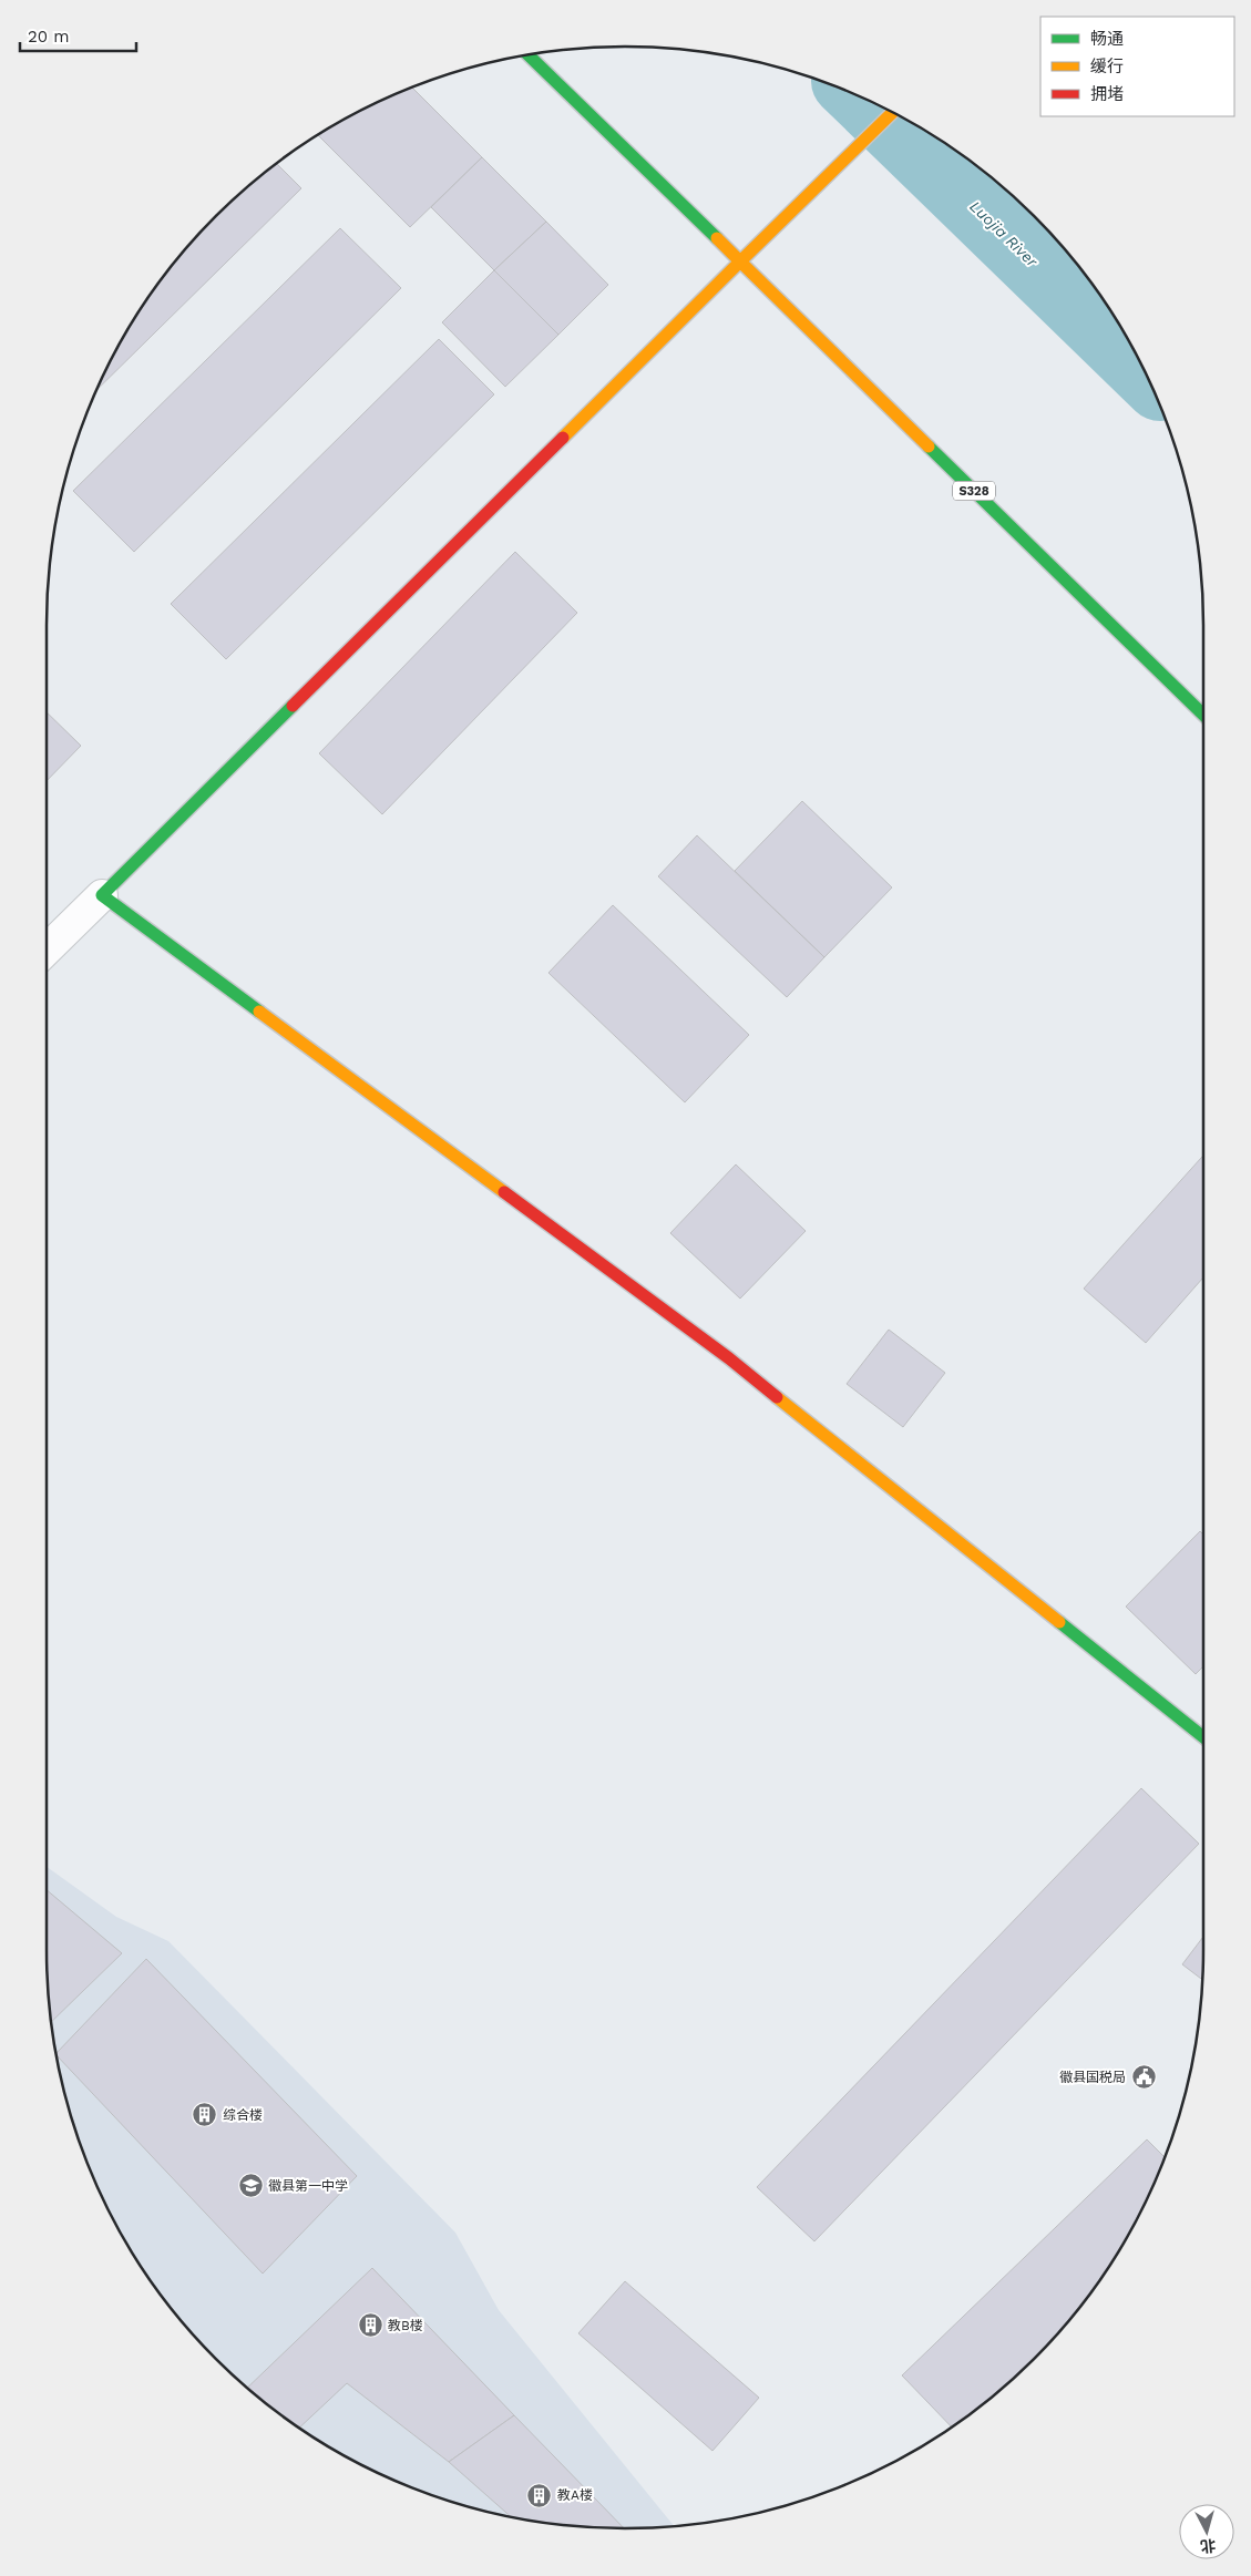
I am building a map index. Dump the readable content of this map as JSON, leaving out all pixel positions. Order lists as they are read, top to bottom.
{
  "streets": {
    "street": ["S328"]
  },
  "water": ["Luojia River"],
  "places": {
    "public building": ["徽县国税局"],
    "building": ["综合楼", "教B楼", "教A楼"],
    "school or university": ["徽县第一中学"]
  },
  "legend": ["畅通", "缓行", "拥堵"],
  "scale_bar": "20 m",
  "north": "bottom"
}
